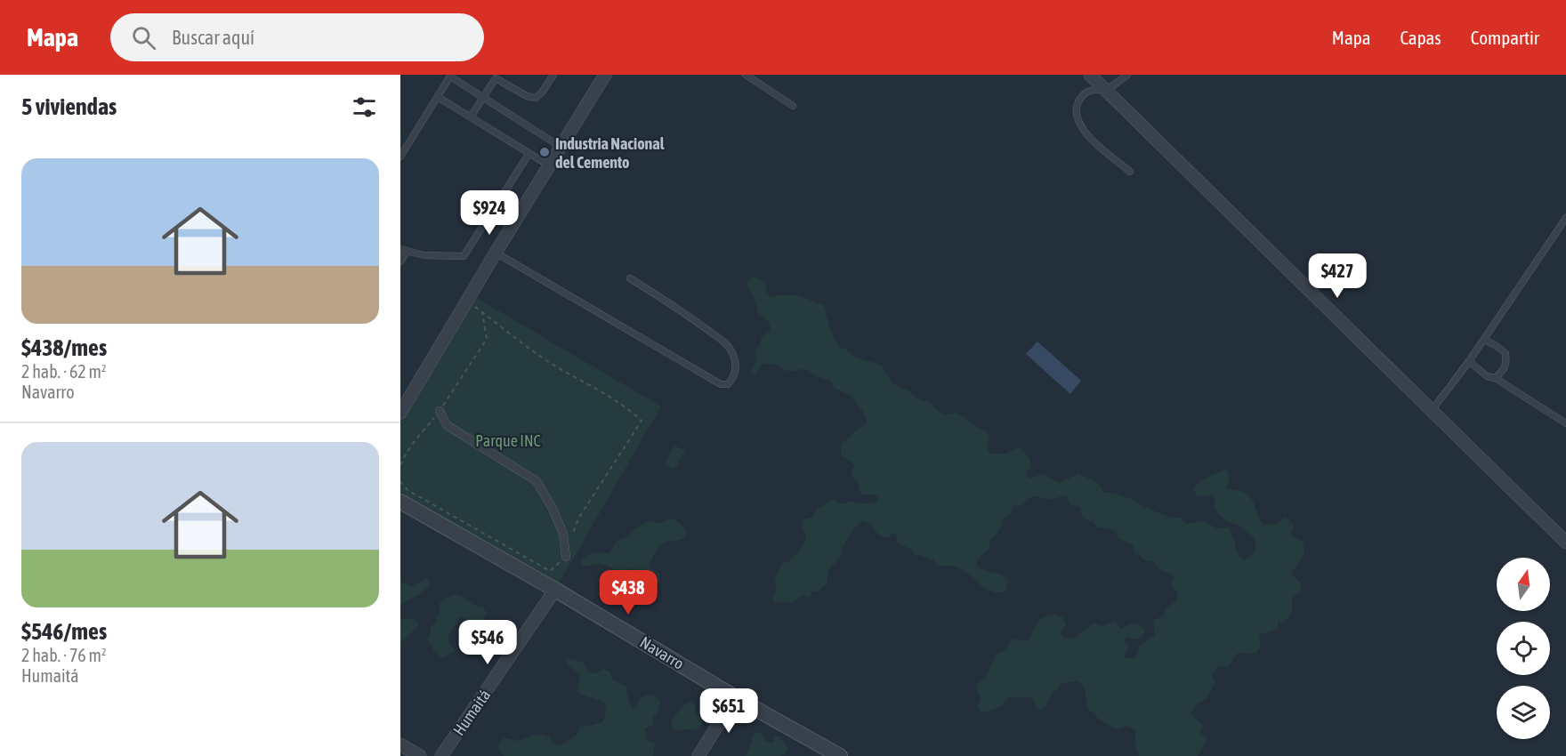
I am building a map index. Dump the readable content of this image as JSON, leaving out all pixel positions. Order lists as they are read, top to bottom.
{
  "streets": {
    "street": ["Navarro", "Humaitá"]
  },
  "crossings": [
    ["Navarro", "Humaitá"]
  ],
  "parks": ["Parque INC"],
  "places": ["Industria Nacional del Cemento"],
  "north": "top",
  "page": {
    "header": "Mapa",
    "search": "Buscar aquí",
    "nav": ["Mapa", "Capas", "Compartir"],
    "heading": "5 viviendas",
    "list": [
      {
        "name": "$438/mes",
        "note": "2 hab. · 62 m² · Navarro"
      },
      {
        "name": "$546/mes",
        "note": "2 hab. · 76 m² · Humaitá"
      }
    ],
    "price": [
      "$924",
      "$427",
      "$438",
      "$546",
      "$651"
    ]
  }
}
